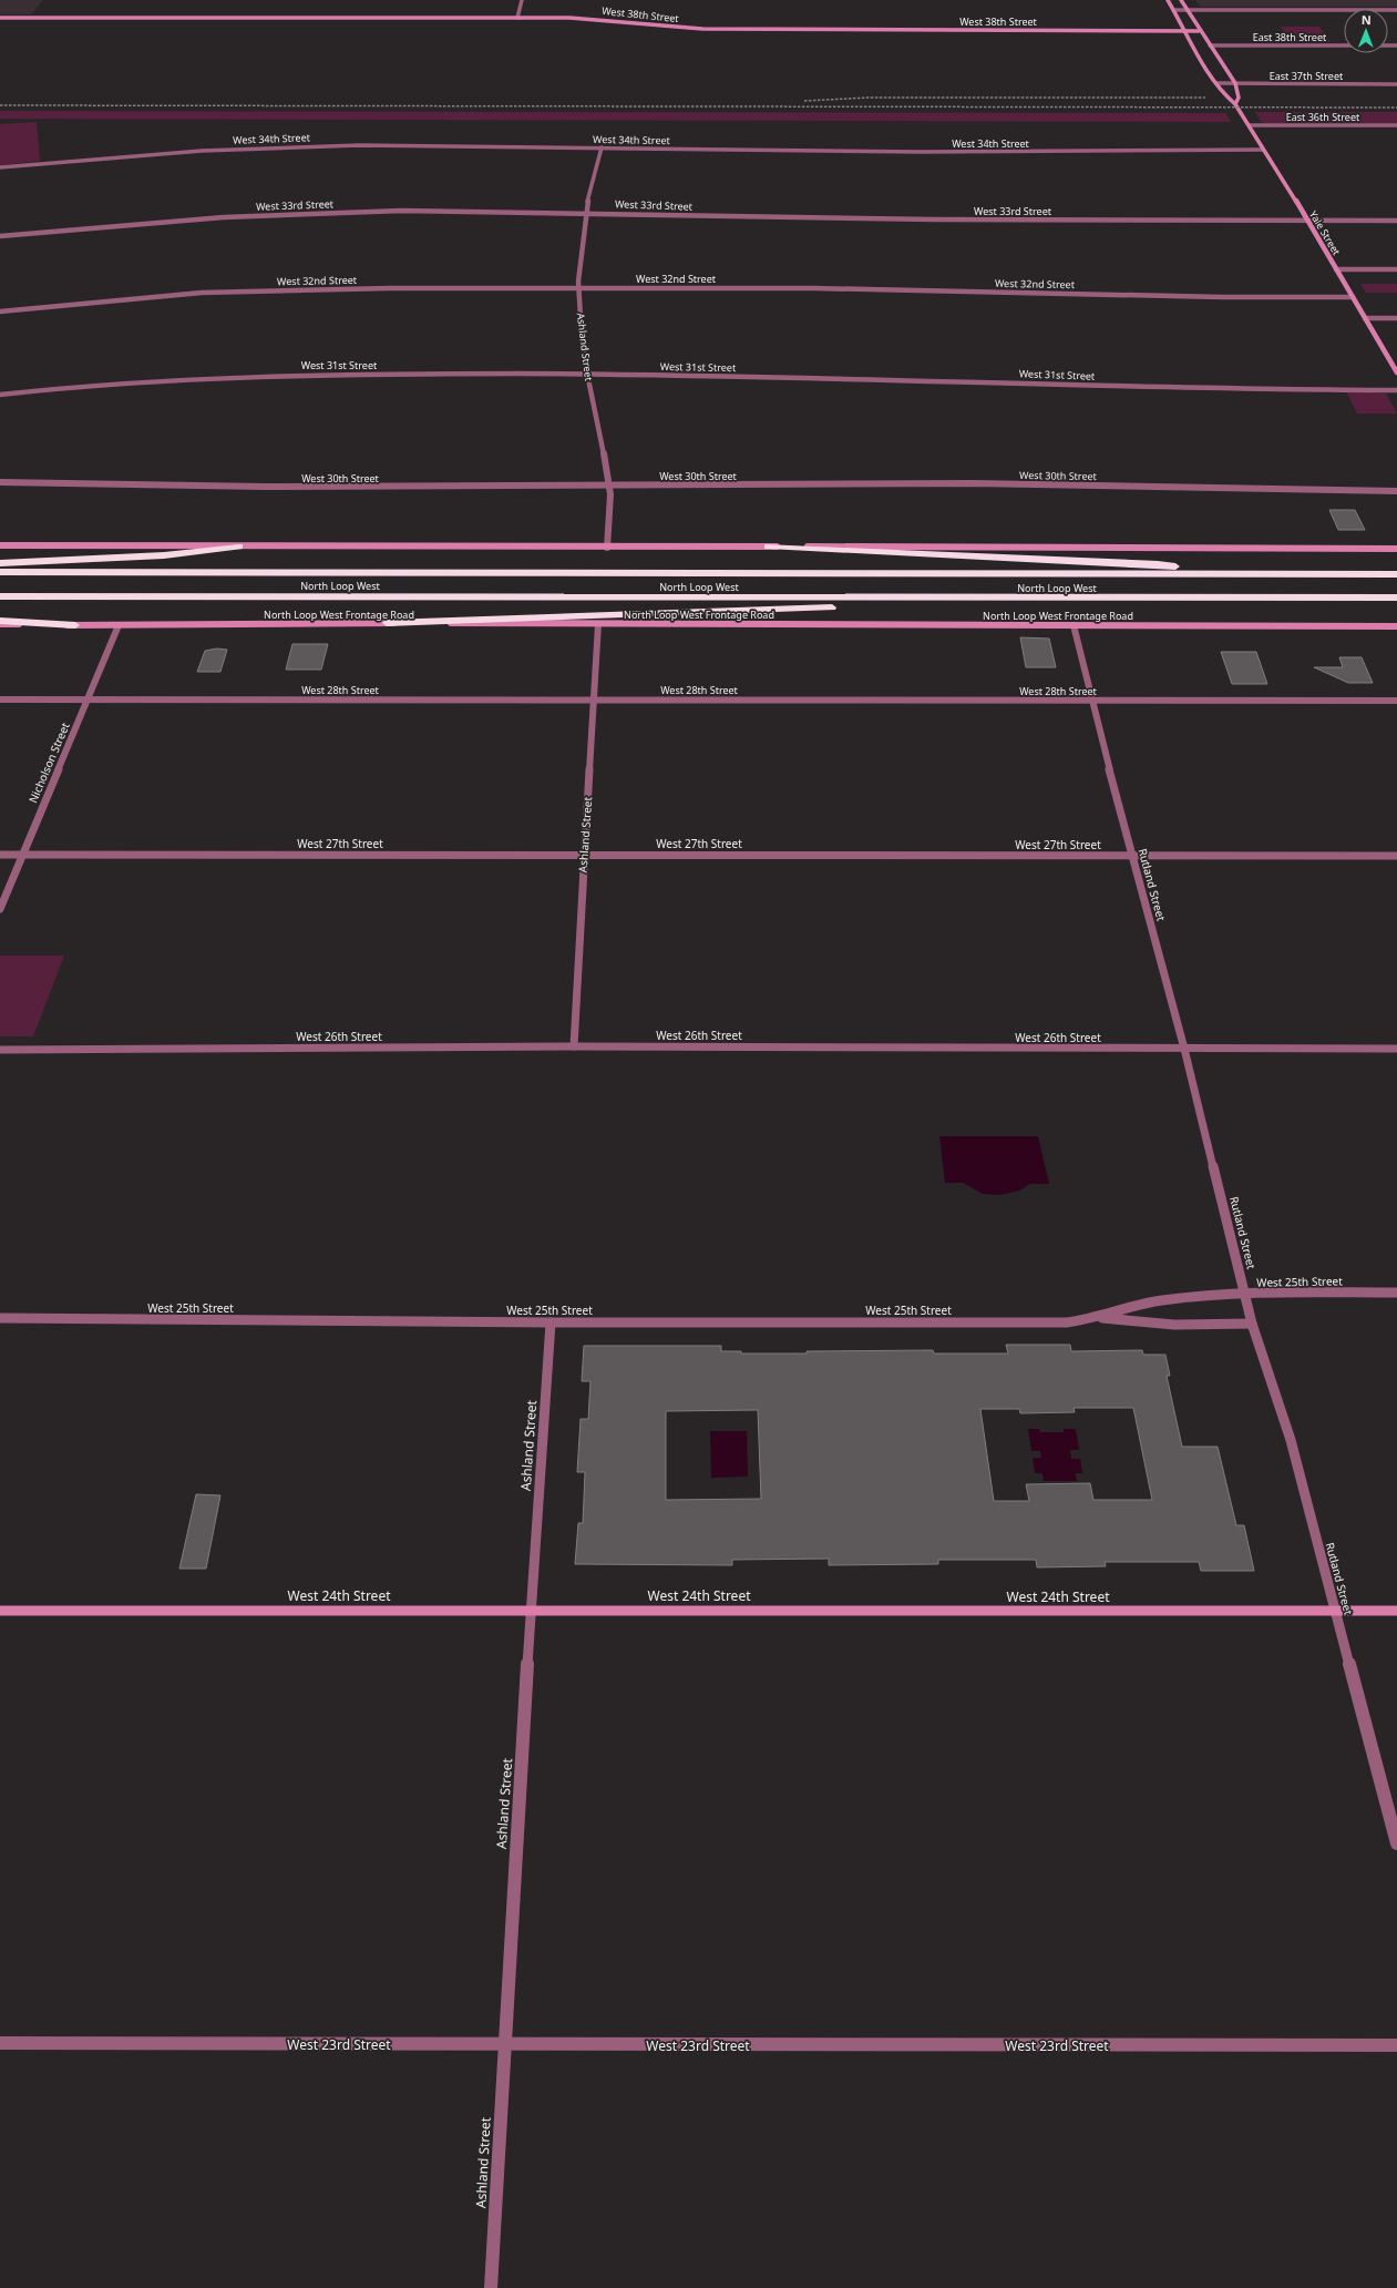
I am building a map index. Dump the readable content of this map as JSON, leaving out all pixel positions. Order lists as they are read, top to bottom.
{
  "streets": {
    "highway": ["North Loop West"],
    "main road": [
      "West 38th Street",
      "Yale Street",
      "North Loop West Frontage Road",
      "West 24th Street"
    ],
    "street": [
      "East 38th Street",
      "East 37th Street",
      "East 36th Street",
      "West 34th Street",
      "West 33rd Street",
      "West 32nd Street",
      "Ashland Street",
      "West 31st Street",
      "West 30th Street",
      "West 28th Street",
      "Nicholson Street",
      "West 27th Street",
      "Rutland Street",
      "West 26th Street",
      "West 25th Street",
      "West 23rd Street"
    ]
  },
  "crossings": [
    ["West 38th Street", "Yale Street"],
    ["East 37th Street", "Yale Street"],
    ["East 36th Street", "Yale Street"],
    ["West 34th Street", "Yale Street"],
    ["West 34th Street", "Ashland Street"],
    ["West 33rd Street", "Yale Street"],
    ["West 33rd Street", "Ashland Street"],
    ["Yale Street", "West 32nd Street"],
    ["West 32nd Street", "Ashland Street"],
    ["Ashland Street", "West 31st Street"],
    ["Ashland Street", "West 30th Street"],
    ["Ashland Street", "North Loop West Frontage Road"],
    ["Ashland Street", "West 28th Street"],
    ["Ashland Street", "West 27th Street"],
    ["Ashland Street", "West 26th Street"],
    ["Ashland Street", "West 25th Street"],
    ["Ashland Street", "West 24th Street"],
    ["Ashland Street", "West 23rd Street"],
    ["North Loop West Frontage Road", "Nicholson Street"],
    ["North Loop West Frontage Road", "Rutland Street"],
    ["West 28th Street", "Nicholson Street"],
    ["West 28th Street", "Rutland Street"],
    ["Nicholson Street", "West 27th Street"],
    ["West 27th Street", "Rutland Street"],
    ["Rutland Street", "West 26th Street"],
    ["Rutland Street", "West 25th Street"],
    ["Rutland Street", "West 24th Street"]
  ],
  "north": "top"
}
